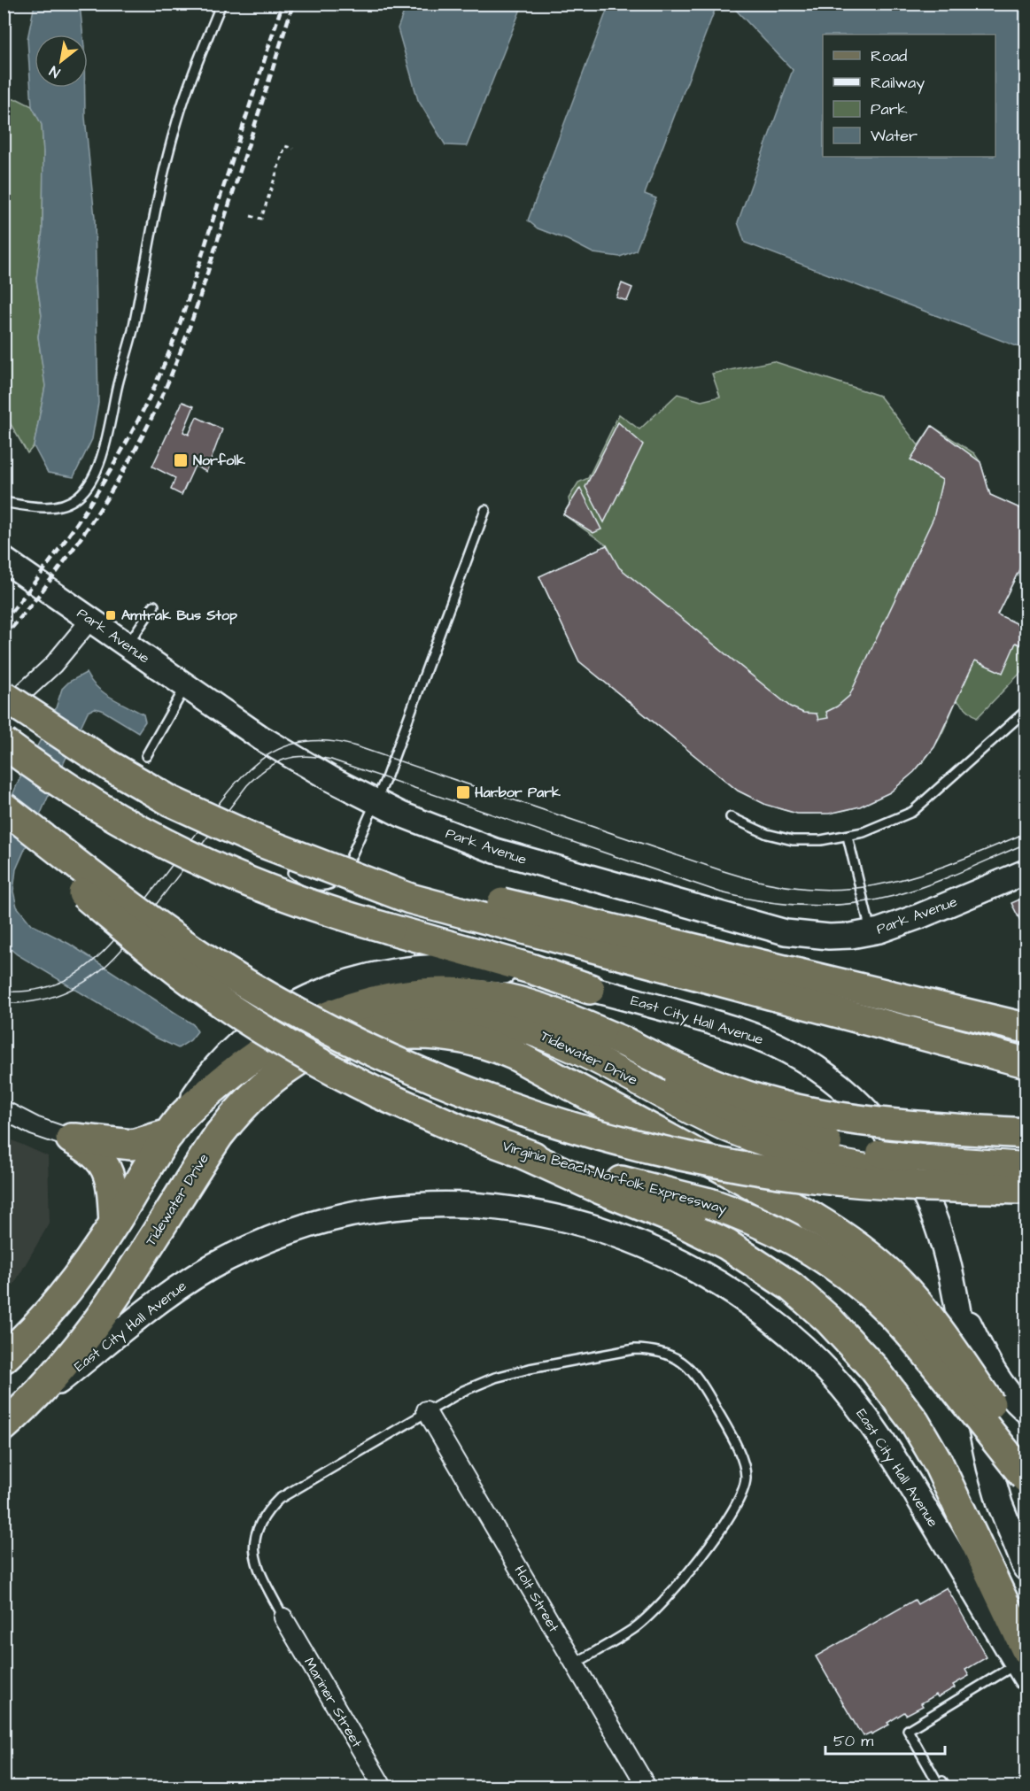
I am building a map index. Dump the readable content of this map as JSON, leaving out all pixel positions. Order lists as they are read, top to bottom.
{
  "streets": {
    "highway": ["Tidewater Drive", "Virginia Beach-Norfolk Expressway"],
    "main road": ["Park Avenue", "East City Hall Avenue"],
    "street": ["Holt Street", "Mariner Street"]
  },
  "crossings": [
    ["East City Hall Avenue", "Tidewater Drive"]
  ],
  "places": {
    "transit": ["Norfolk", "Amtrak Bus Stop", "Harbor Park"]
  },
  "legend": [
    "Road",
    "Railway",
    "Park",
    "Water"
  ],
  "scale_bar": "50 m",
  "north": "bottom left"
}
